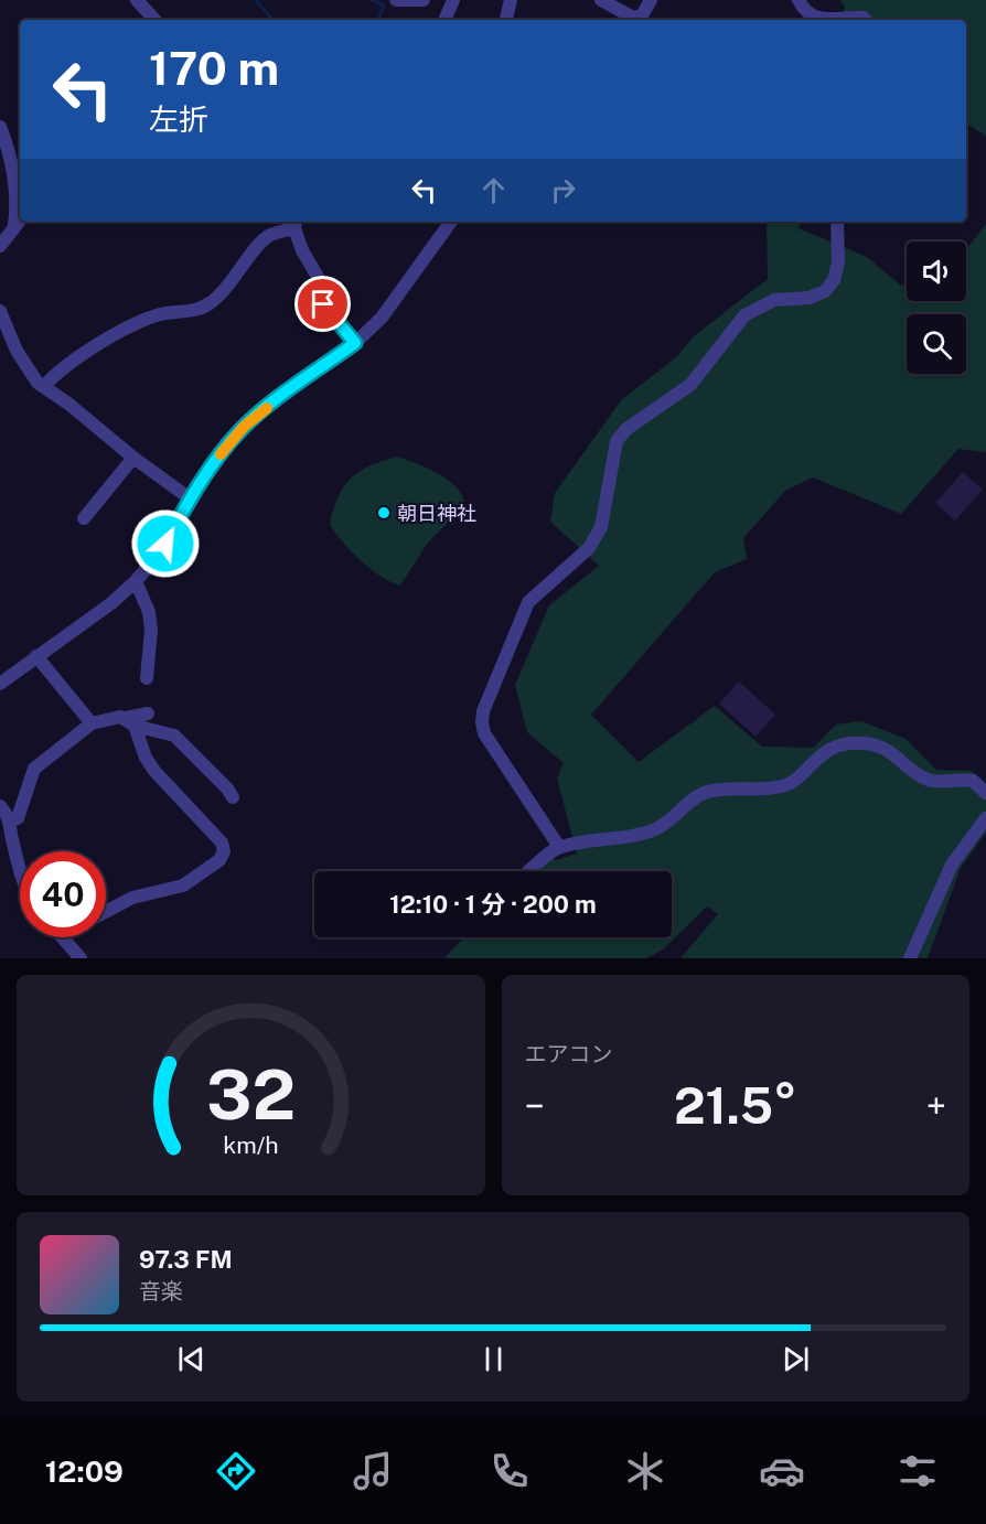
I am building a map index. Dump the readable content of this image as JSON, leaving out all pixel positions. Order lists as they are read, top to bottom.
{
  "places": ["朝日神社"],
  "page": {
    "turn": ["170 m", "左折"],
    "limit": "40",
    "trip": "12:10 · 1 分 · 200 m",
    "tile": "エアコン",
    "heat": ["−", "21.5°", "+"],
    "song": ["97.3 FM", "音楽"],
    "tabs": "12:09",
    "gauge": ["32", "km/h"]
  }
}
